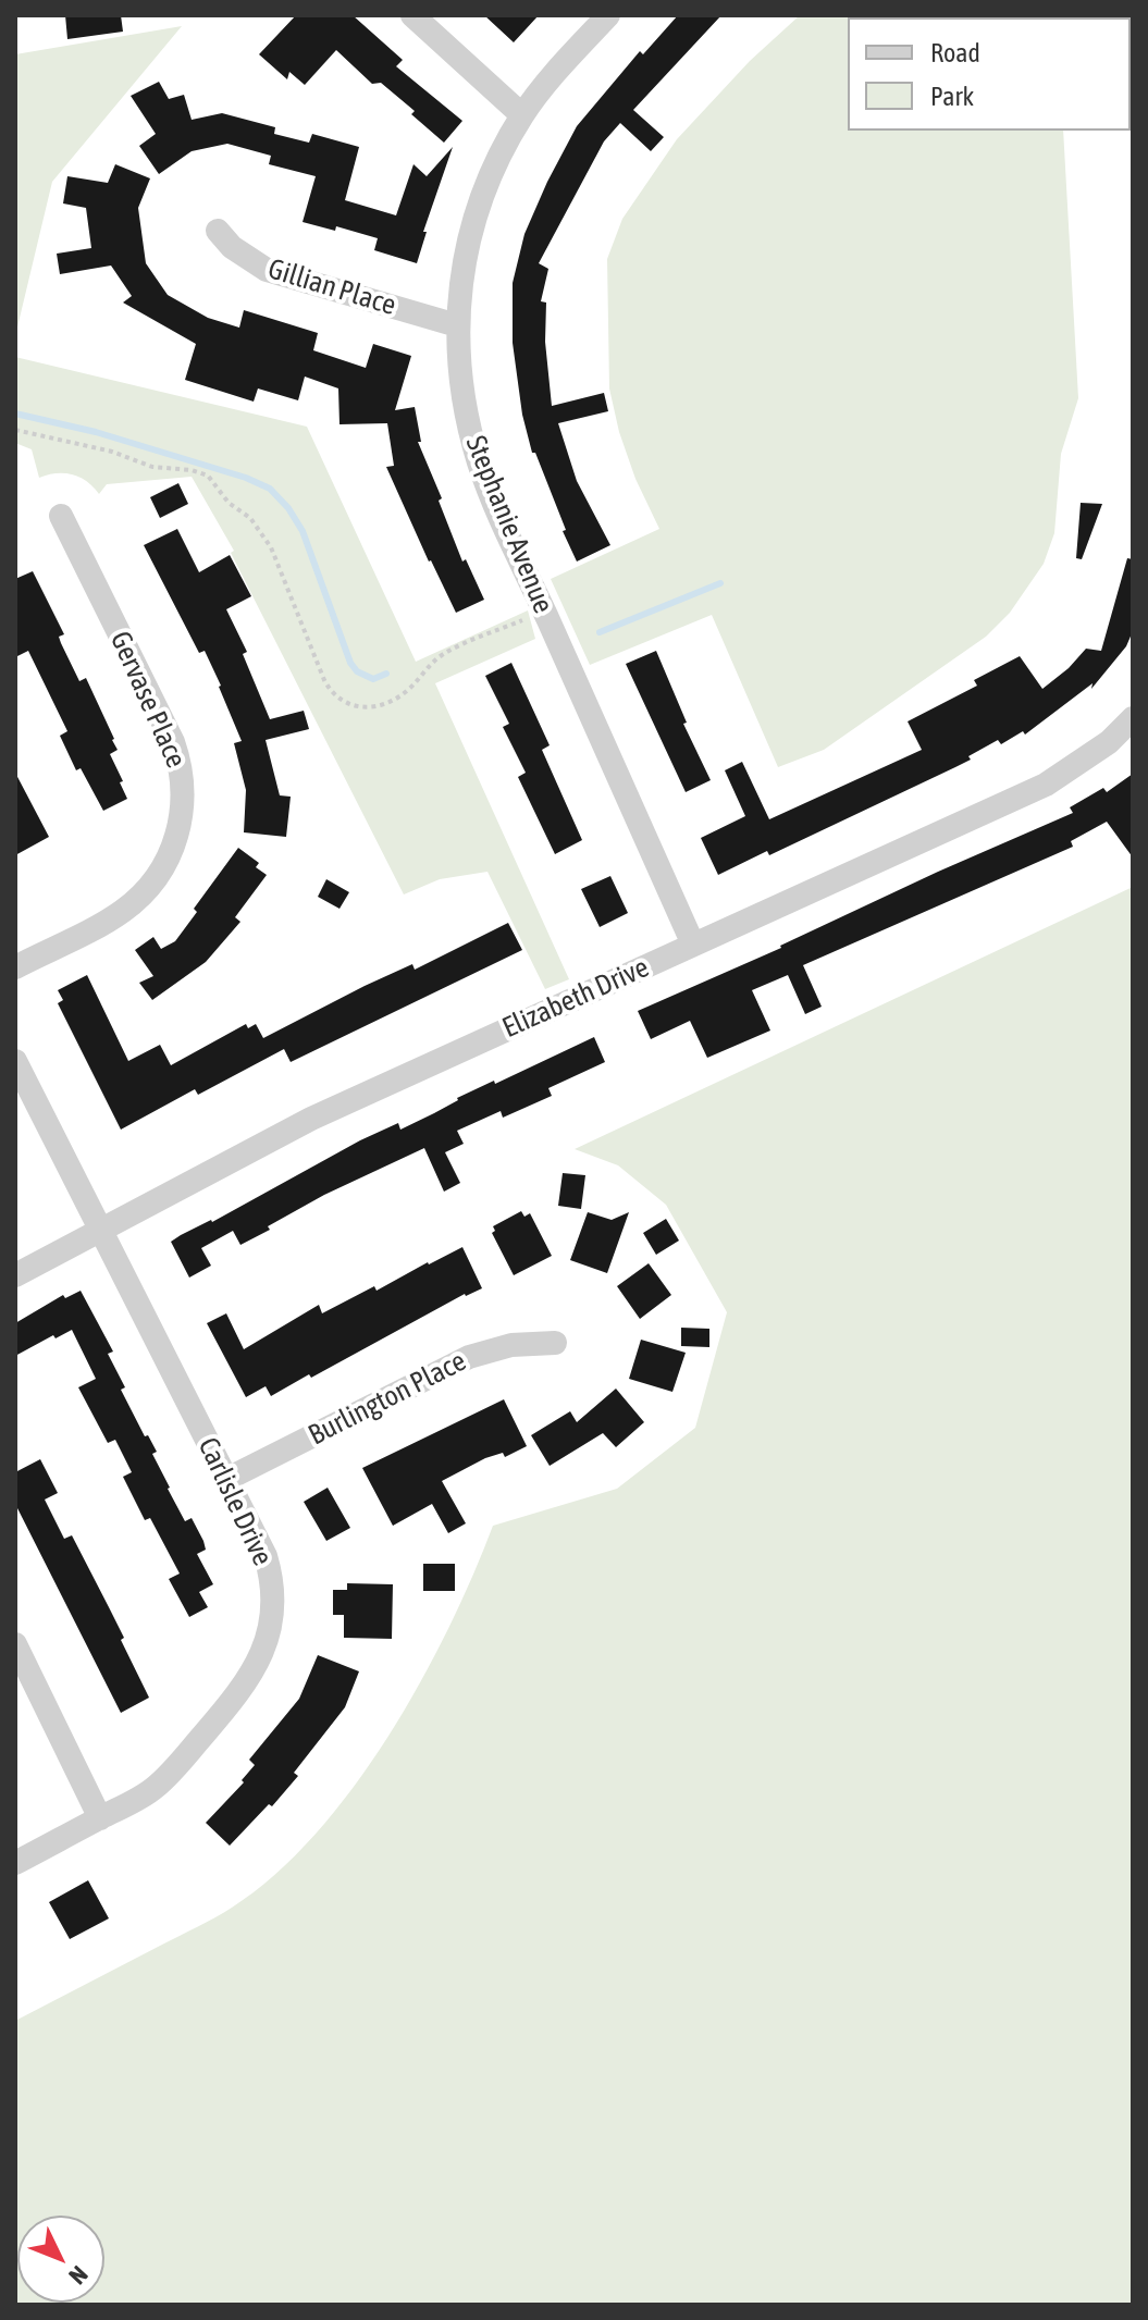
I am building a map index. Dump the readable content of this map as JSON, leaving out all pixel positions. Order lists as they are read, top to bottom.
{
  "streets": {
    "street": [
      "Gillian Place",
      "Stephanie Avenue",
      "Gervase Place",
      "Elizabeth Drive",
      "Burlington Place",
      "Carlisle Drive"
    ]
  },
  "crossings": [
    ["Gillian Place", "Stephanie Avenue"],
    ["Stephanie Avenue", "Elizabeth Drive"],
    ["Elizabeth Drive", "Carlisle Drive"],
    ["Burlington Place", "Carlisle Drive"]
  ],
  "legend": ["Road", "Park"],
  "north": "bottom right"
}
